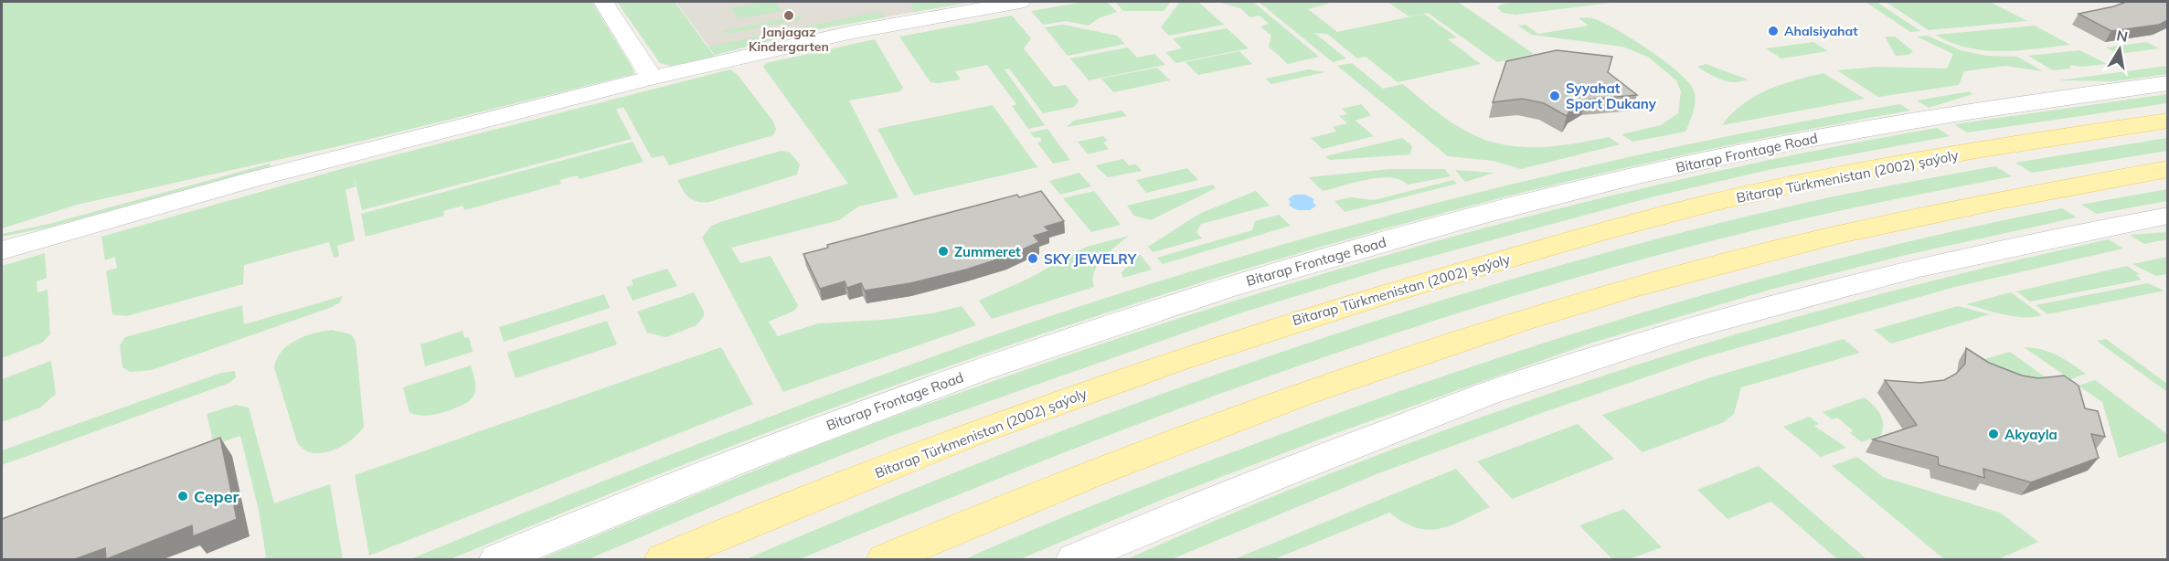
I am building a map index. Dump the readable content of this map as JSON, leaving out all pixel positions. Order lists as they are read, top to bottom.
{
  "streets": {
    "main road": ["Bitarap Türkmenistan (2002) şaýoly"],
    "street": ["Bitarap Frontage Road"]
  },
  "places": [
    "Janjagaz Kindergarten",
    "Ahalsiyahat",
    "Syyahat Sport Dukany",
    "Zummeret",
    "SKY JEWELRY",
    "Akyayla",
    "Ceper"
  ],
  "north": "top"
}
